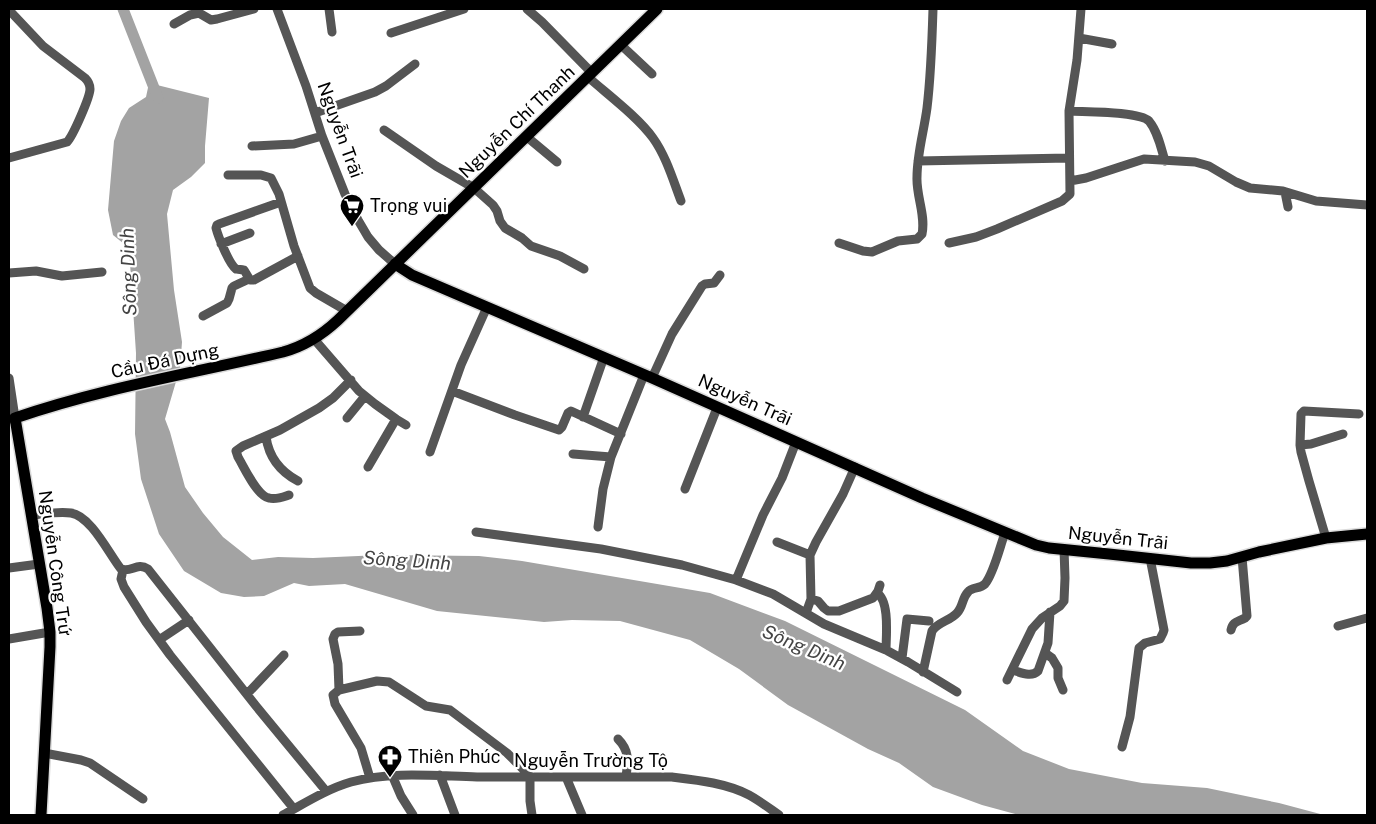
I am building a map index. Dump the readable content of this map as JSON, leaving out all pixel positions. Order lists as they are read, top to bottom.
{
  "streets": {
    "main road": [
      "Nguyễn Chí Thanh",
      "Nguyễn Trãi",
      "Cầu Đá Dựng",
      "Nguyễn Công Trứ"
    ],
    "street": ["Nguyễn Trường Tộ"]
  },
  "crossings": [
    ["Nguyễn Chí Thanh", "Nguyễn Trãi"],
    ["Nguyễn Chí Thanh", "Cầu Đá Dựng"],
    ["Cầu Đá Dựng", "Nguyễn Công Trứ"]
  ],
  "water": ["Sông Dinh"],
  "places": {
    "supermarket": ["Trọng vui"],
    "pharmacy": ["Thiên Phúc"]
  }
}
